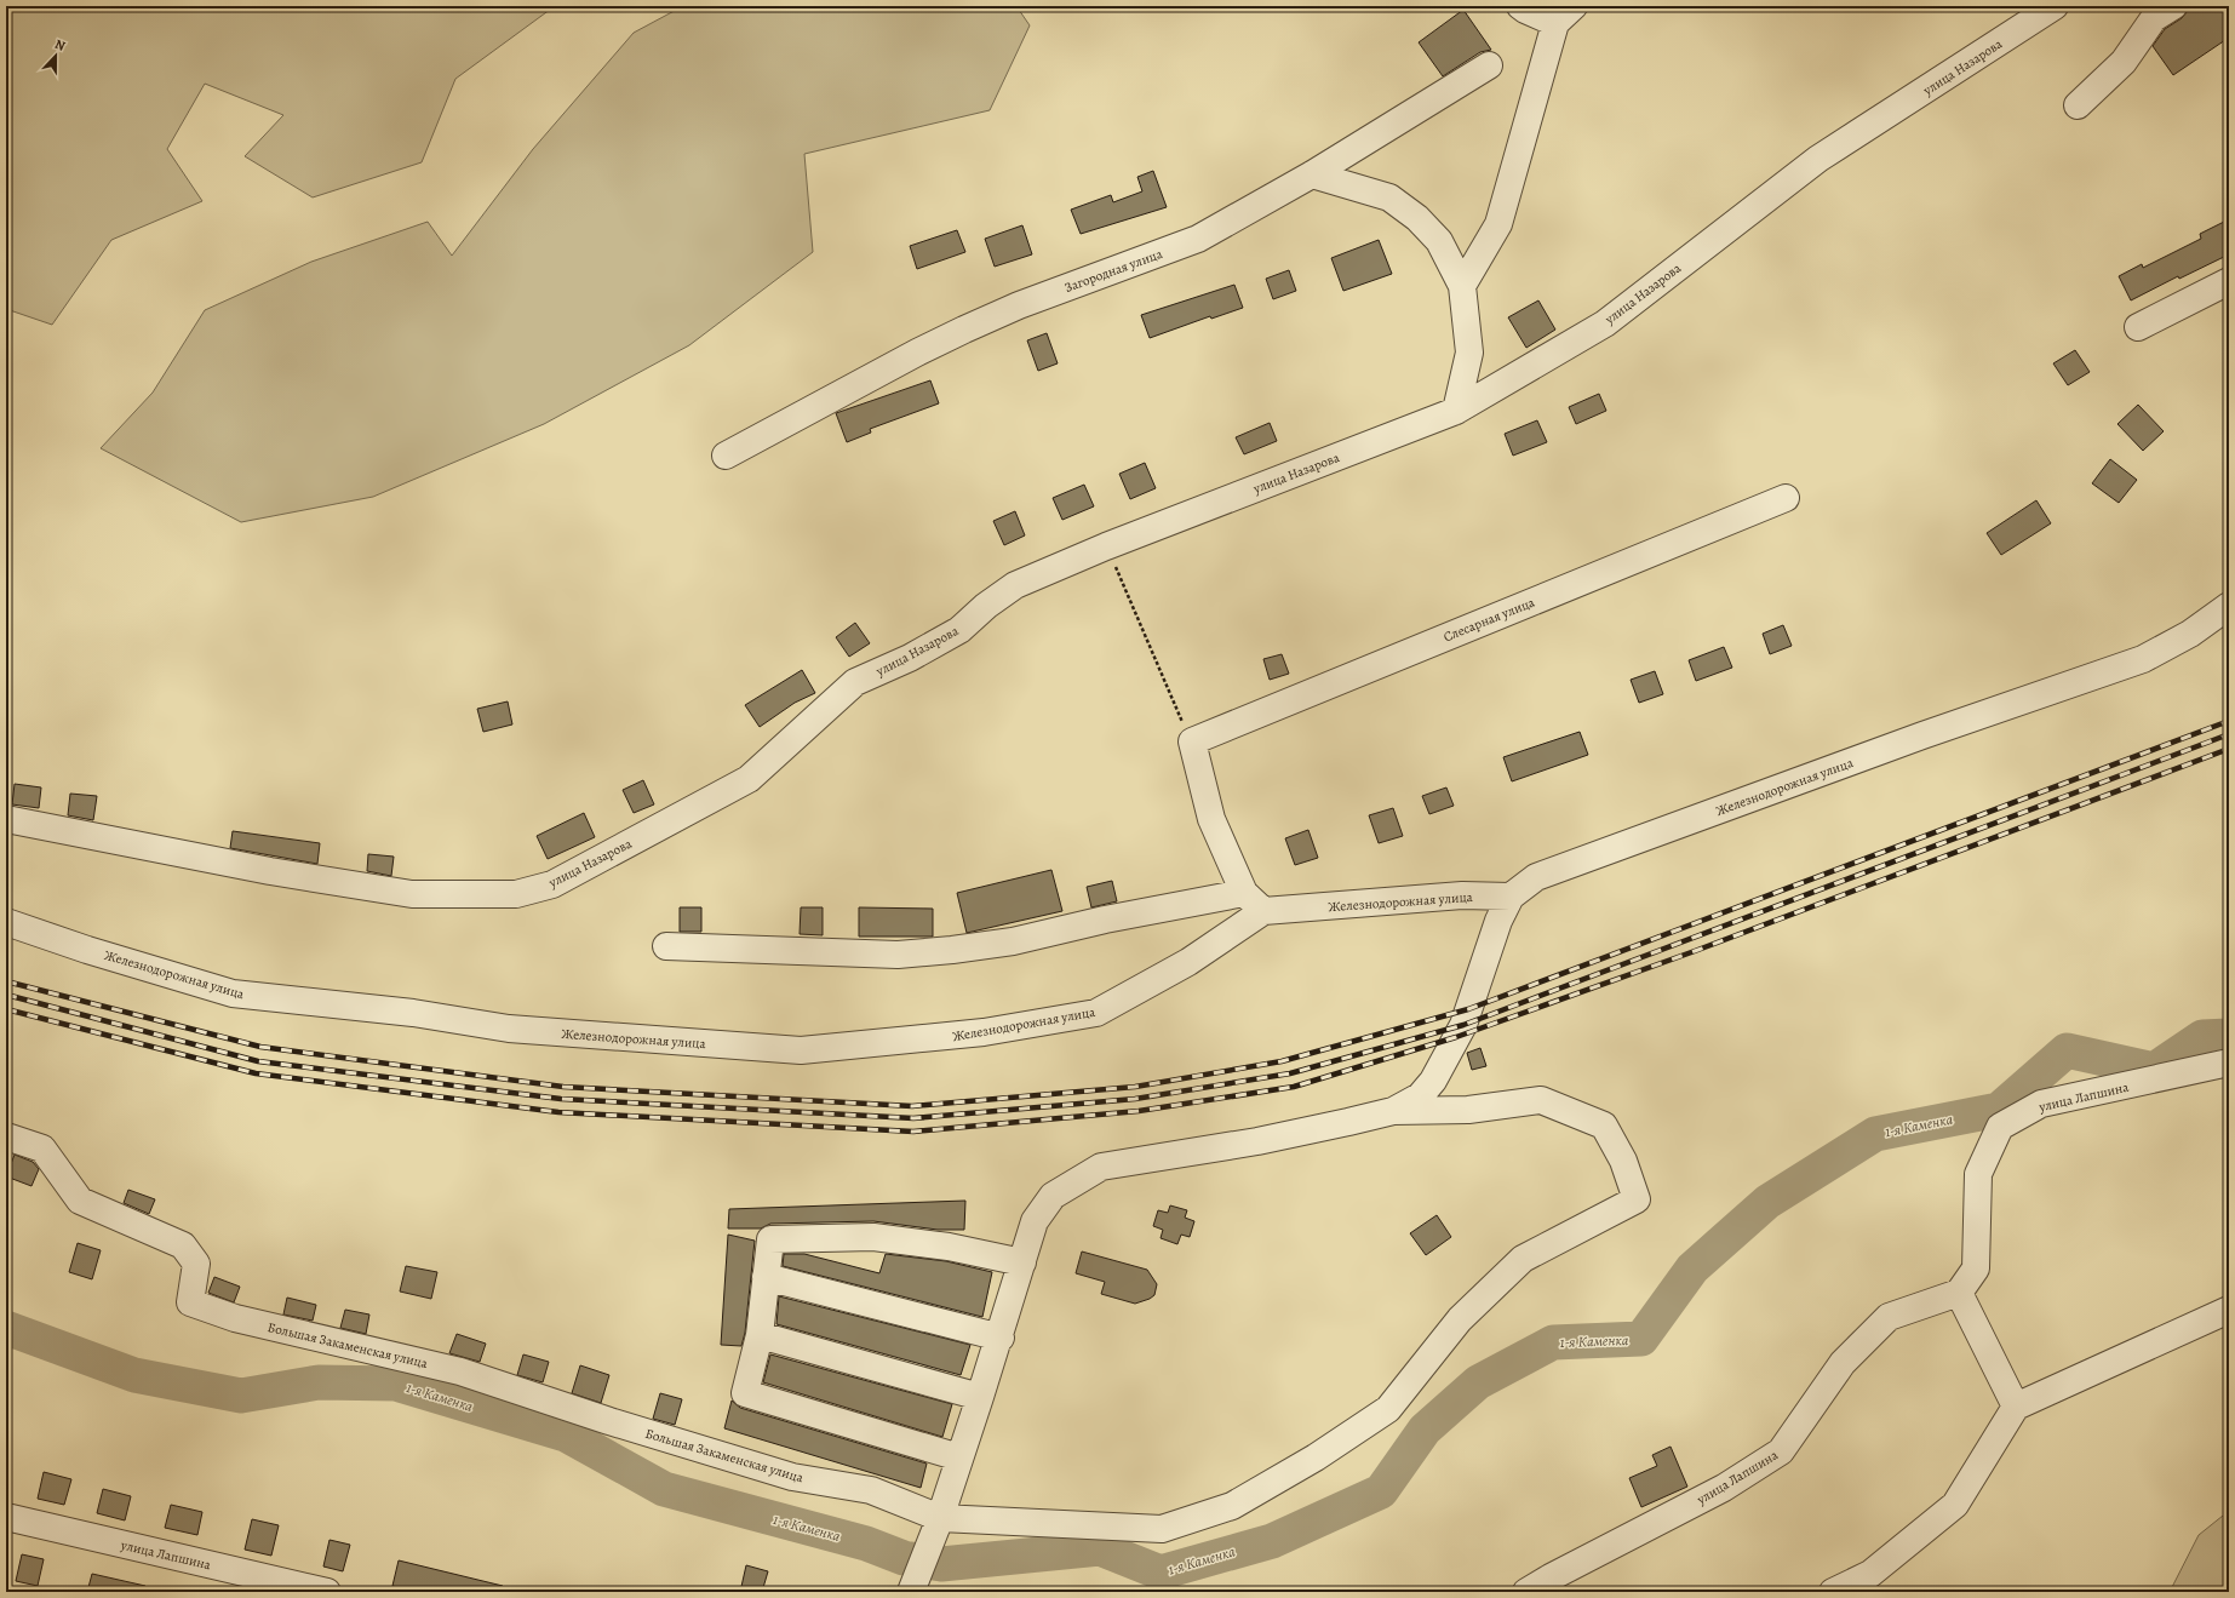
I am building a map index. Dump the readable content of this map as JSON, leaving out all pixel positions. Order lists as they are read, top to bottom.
{
  "streets": {
    "street": [
      "улица Назарова",
      "Загородная улица",
      "Слесарная улица",
      "Железнодорожная улица",
      "улица Лапшина",
      "Большая Закаменская улица"
    ]
  },
  "water": ["1-я Каменка"],
  "north": "top"
}
